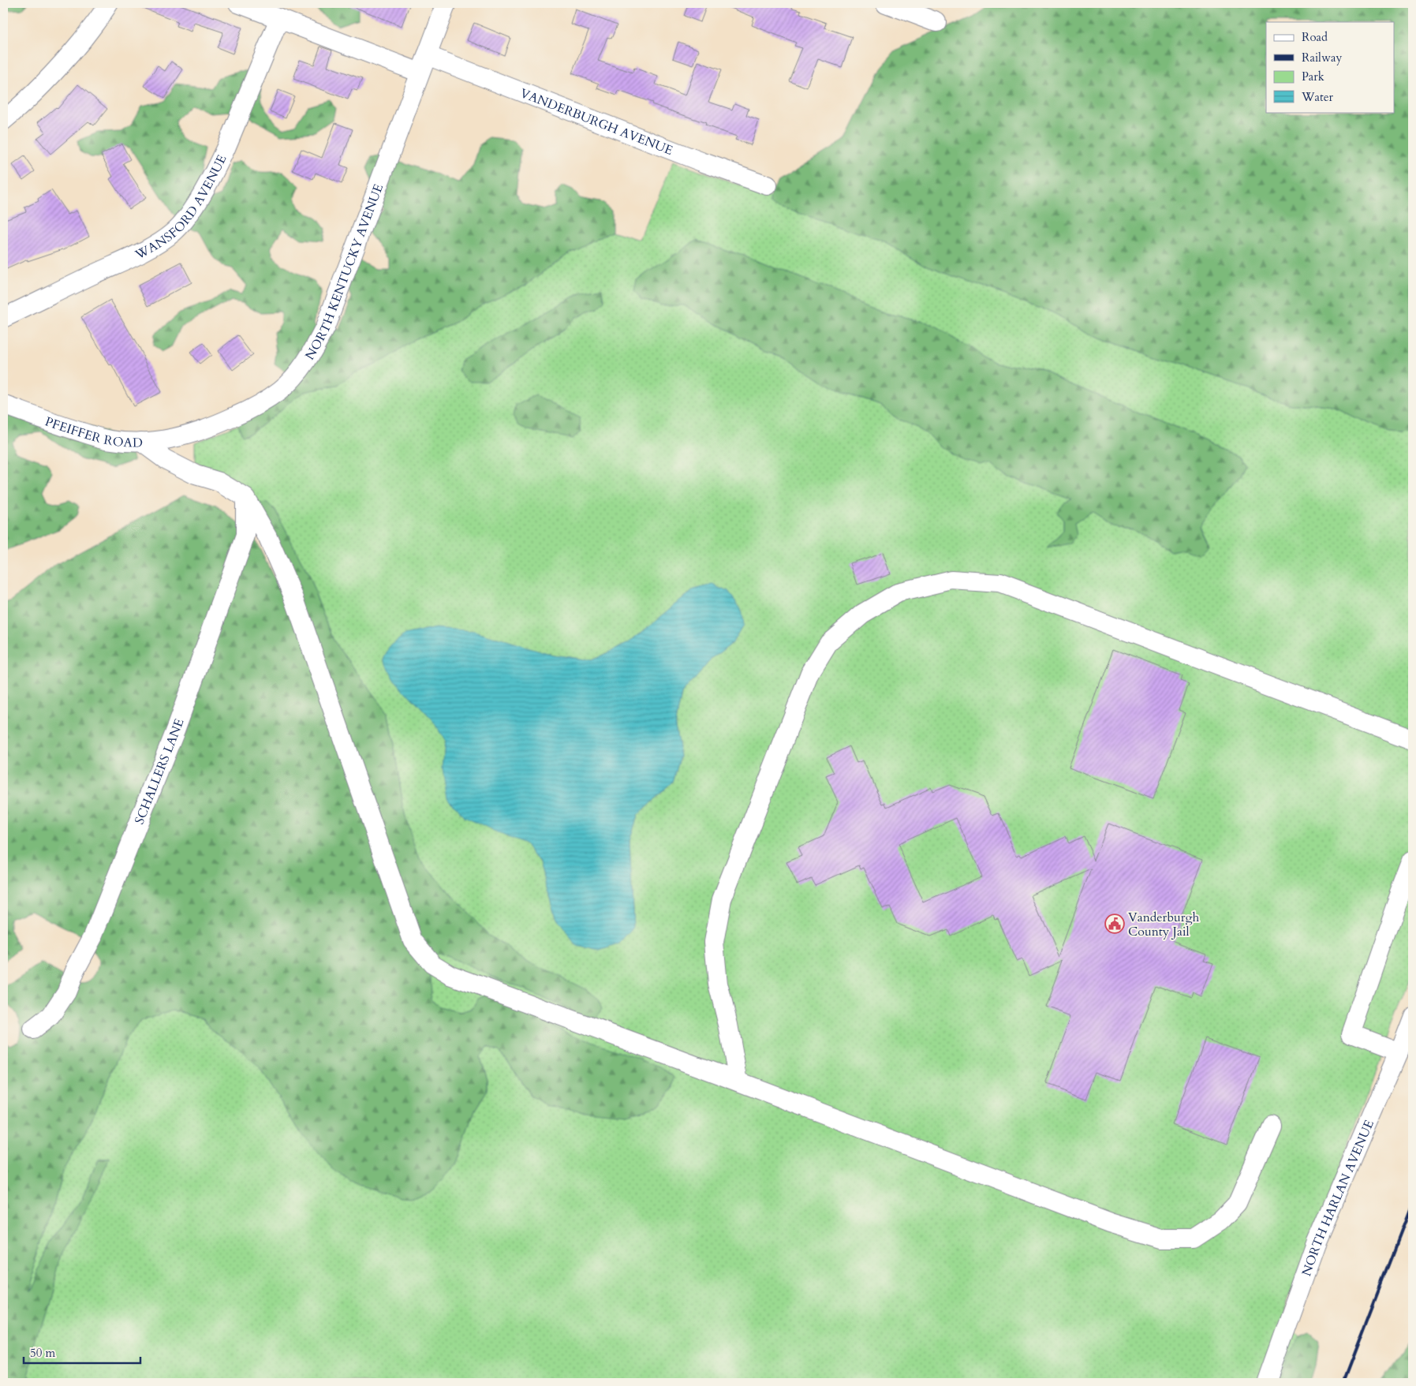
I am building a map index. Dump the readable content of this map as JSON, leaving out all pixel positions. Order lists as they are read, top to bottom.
{
  "streets": {
    "street": [
      "VANDERBURGH AVENUE",
      "WANSFORD AVENUE",
      "NORTH KENTUCKY AVENUE",
      "PFEIFFER ROAD",
      "SCHALLERS LANE",
      "NORTH HARLAN AVENUE"
    ]
  },
  "crossings": [
    ["VANDERBURGH AVENUE", "NORTH KENTUCKY AVENUE"],
    ["NORTH KENTUCKY AVENUE", "PFEIFFER ROAD"],
    ["PFEIFFER ROAD", "SCHALLERS LANE"]
  ],
  "places": {
    "public building": ["Vanderburgh County Jail"]
  },
  "legend": [
    "Road",
    "Railway",
    "Park",
    "Water"
  ],
  "scale_bar": "50 m"
}
